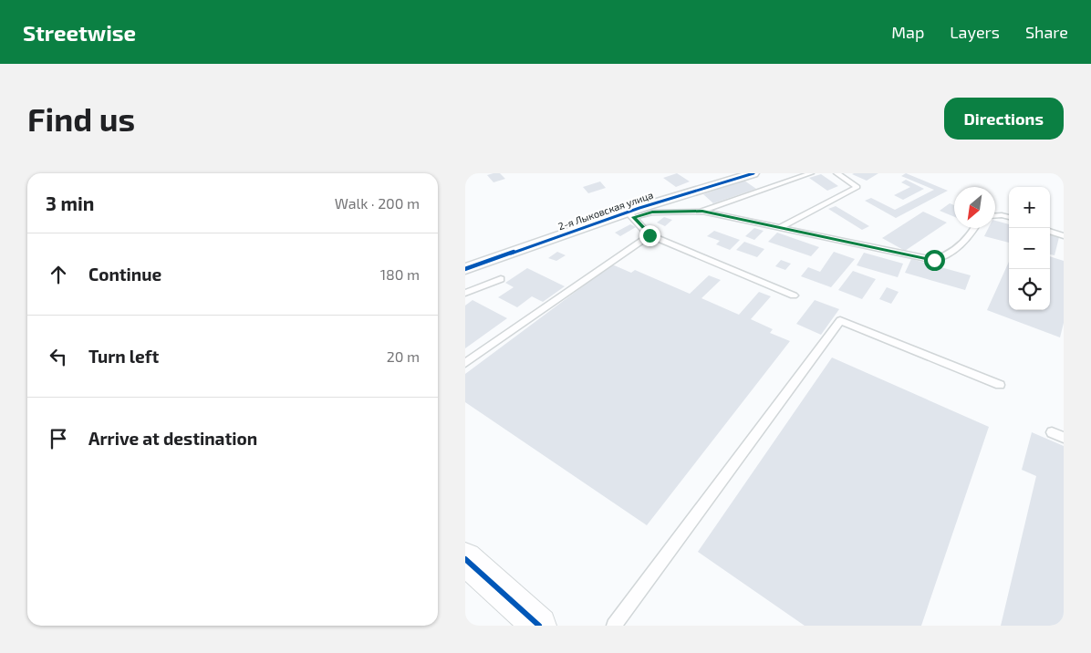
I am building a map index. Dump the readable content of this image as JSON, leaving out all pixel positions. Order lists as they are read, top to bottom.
{
  "streets": {
    "street": ["2-я Лыковская улица"]
  },
  "north": "bottom left",
  "page": {
    "header": "Streetwise",
    "nav": ["Map", "Layers", "Share"],
    "buttons": "Directions",
    "title": "Find us",
    "heading": ["3 min", "Walk · 200 m"],
    "map_buttons": ["+", "−"],
    "list": [
      ["Continue", "180 m"],
      ["Turn left", "20 m"],
      "Arrive at destination"
    ]
  }
}
